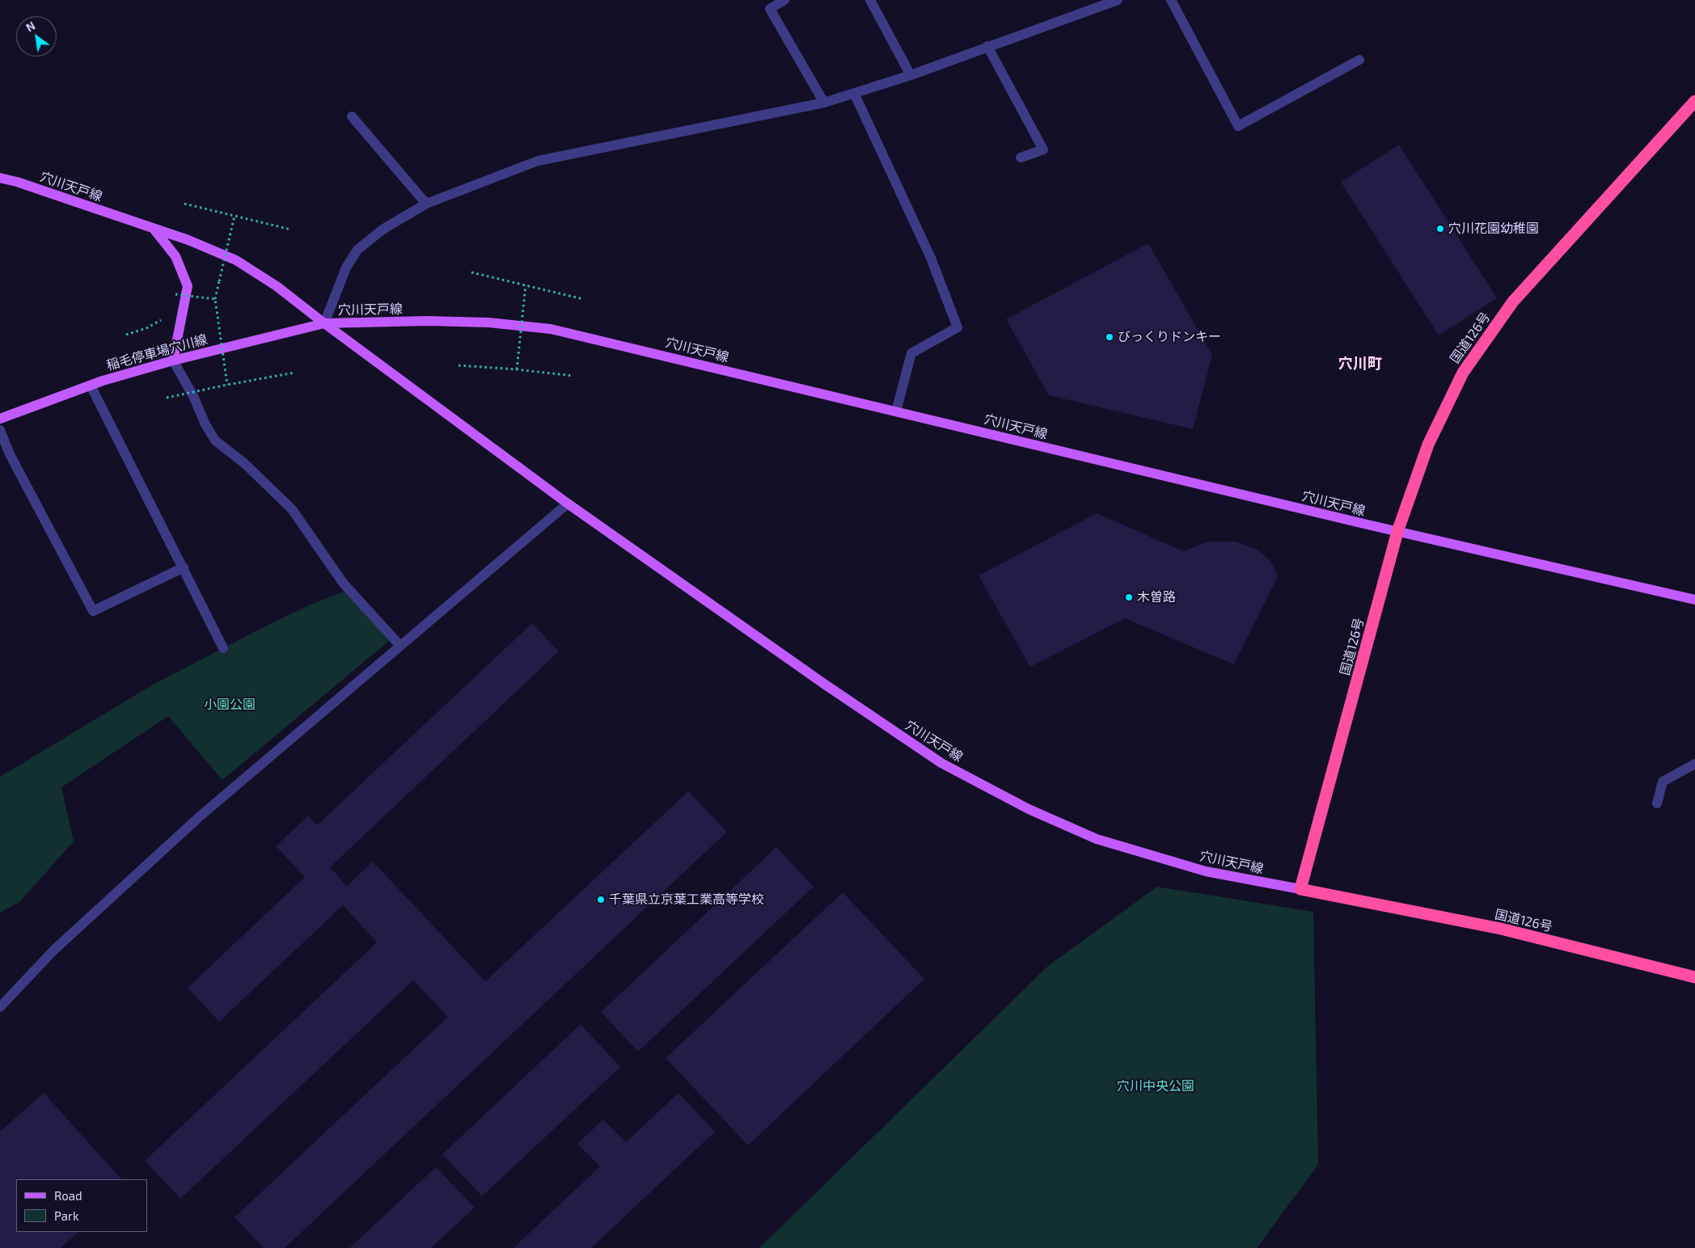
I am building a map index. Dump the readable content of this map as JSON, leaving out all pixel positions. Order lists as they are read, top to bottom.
{
  "streets": {
    "highway": ["国道126号"],
    "main road": ["穴川天戸線", "稲毛停車場穴川線"]
  },
  "crossings": [
    ["穴川天戸線", "国道126号"],
    ["穴川天戸線", "稲毛停車場穴川線"]
  ],
  "districts": ["穴川町"],
  "parks": ["小園公園", "穴川中央公園"],
  "places": [
    "穴川花園幼稚園",
    "びっくりドンキー",
    "木曽路",
    "千葉県立京葉工業高等学校"
  ],
  "legend": ["Road", "Park"],
  "north": "top left"
}
